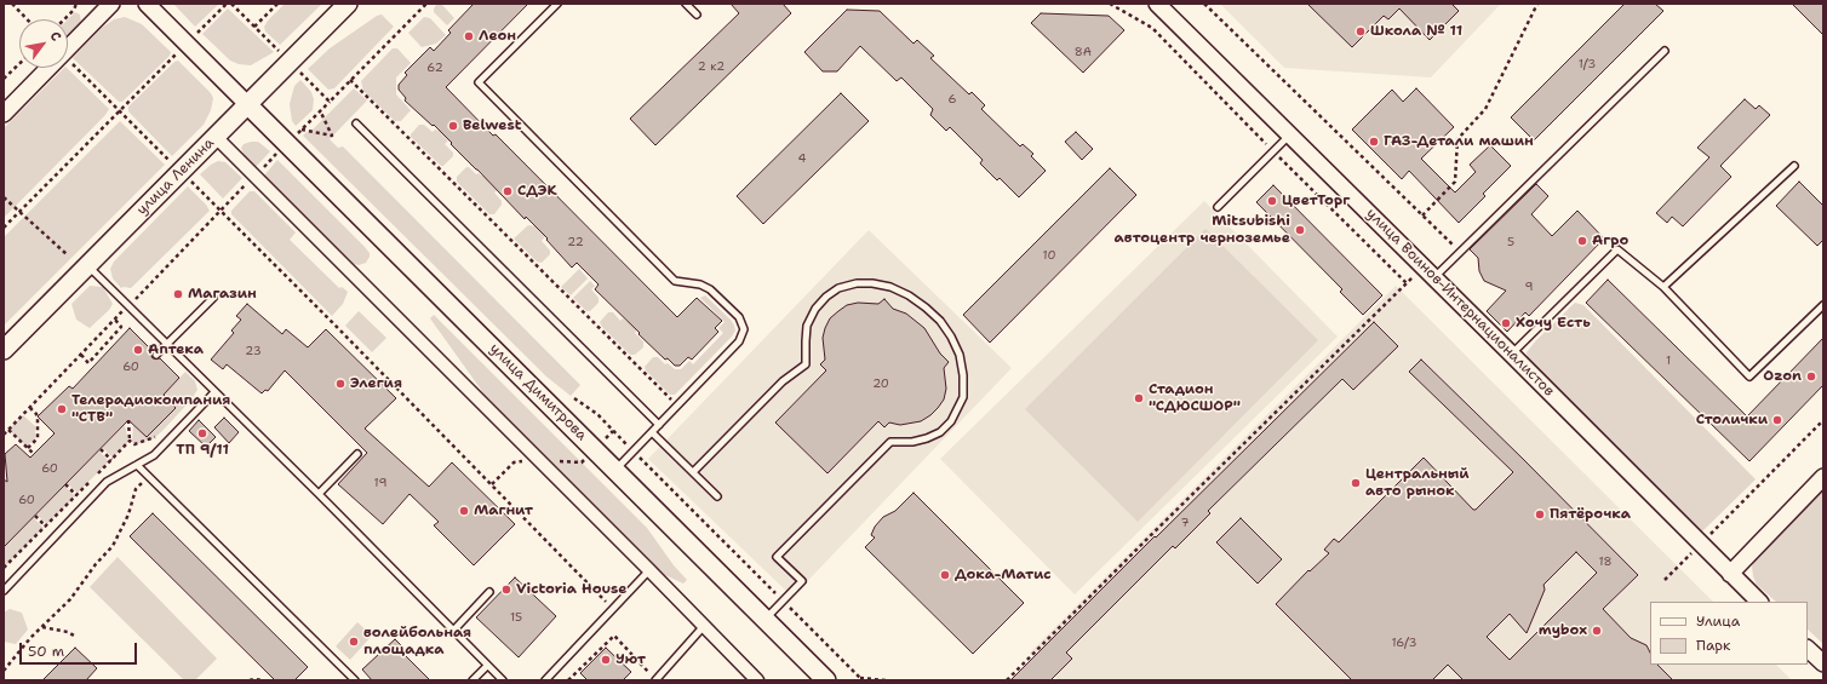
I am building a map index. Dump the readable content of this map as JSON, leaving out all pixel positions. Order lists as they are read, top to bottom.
{
  "streets": {
    "main road": ["улица Ленина", "улица Димитрова"],
    "street": ["улица Воинов-Интернационалистов"]
  },
  "crossings": [
    ["улица Ленина", "улица Димитрова"]
  ],
  "places": [
    "Школа № 11",
    "Леон",
    "Belwest",
    "ГАЗ-Детали машин",
    "СДЭК",
    "ЦветТорг",
    "Mitsubishi автоцентр черноземье",
    "Агро",
    "Магазин",
    "Хочу Есть",
    "Аптека",
    "Ozon",
    "Элегия",
    "Стадион \"СДЮСШОР\"",
    "Телерадиокомпания \"СТВ\"",
    "Столички",
    "ТП 9/11",
    "Центральный авто рынок",
    "Магнит",
    "Пятёрочка",
    "Дока-Матис",
    "Victoria House",
    "mybox",
    "волейбольная площадка",
    "Уют"
  ],
  "house_numbers": [
    "8А",
    "1/3",
    "2 к2",
    "62",
    "6",
    "4",
    "22",
    "5",
    "10",
    "9",
    "23",
    "1",
    "60",
    "20",
    "60",
    "19",
    "60",
    "7",
    "18",
    "15",
    "16/3"
  ],
  "legend": ["Улица", "Парк"],
  "scale_bar": "50 m",
  "north": "top right"
}
